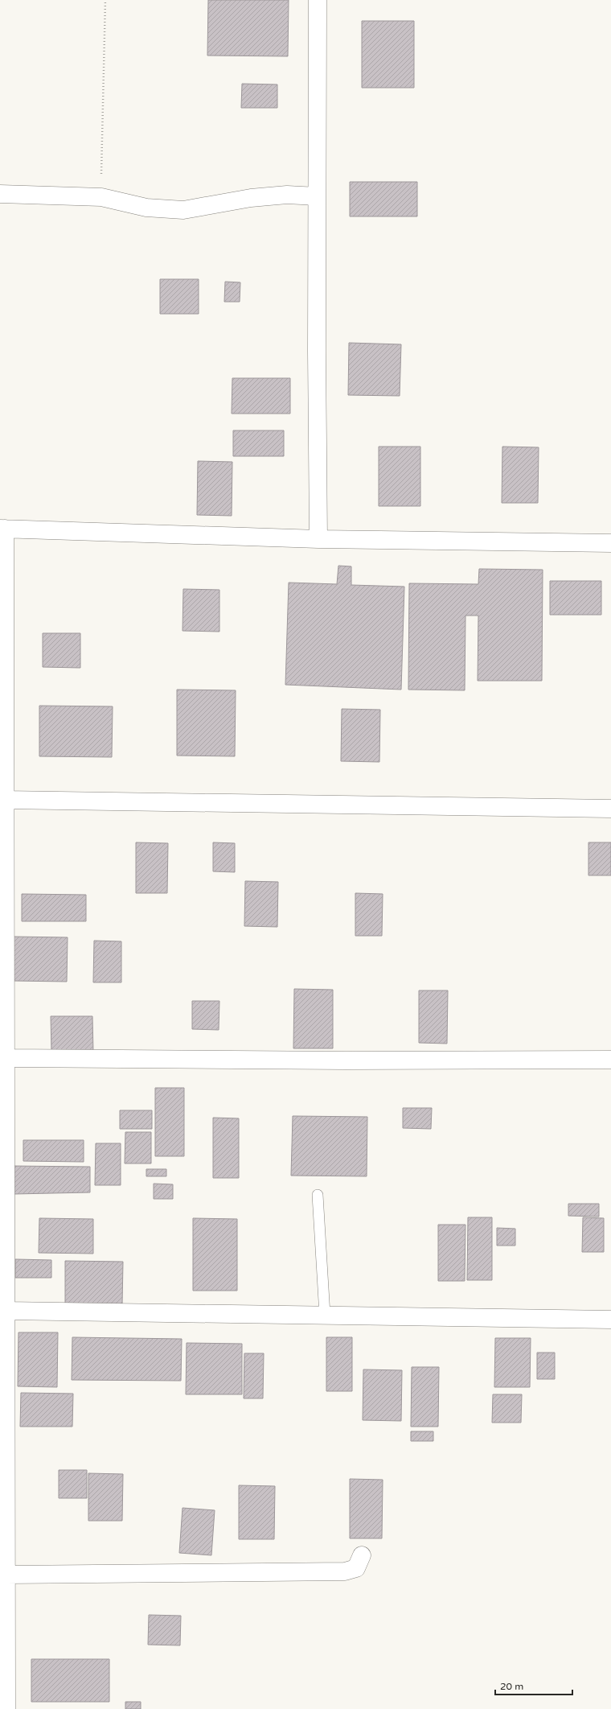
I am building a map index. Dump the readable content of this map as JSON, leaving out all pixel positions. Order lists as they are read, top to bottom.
{
  "scale_bar": "20 m"
}
